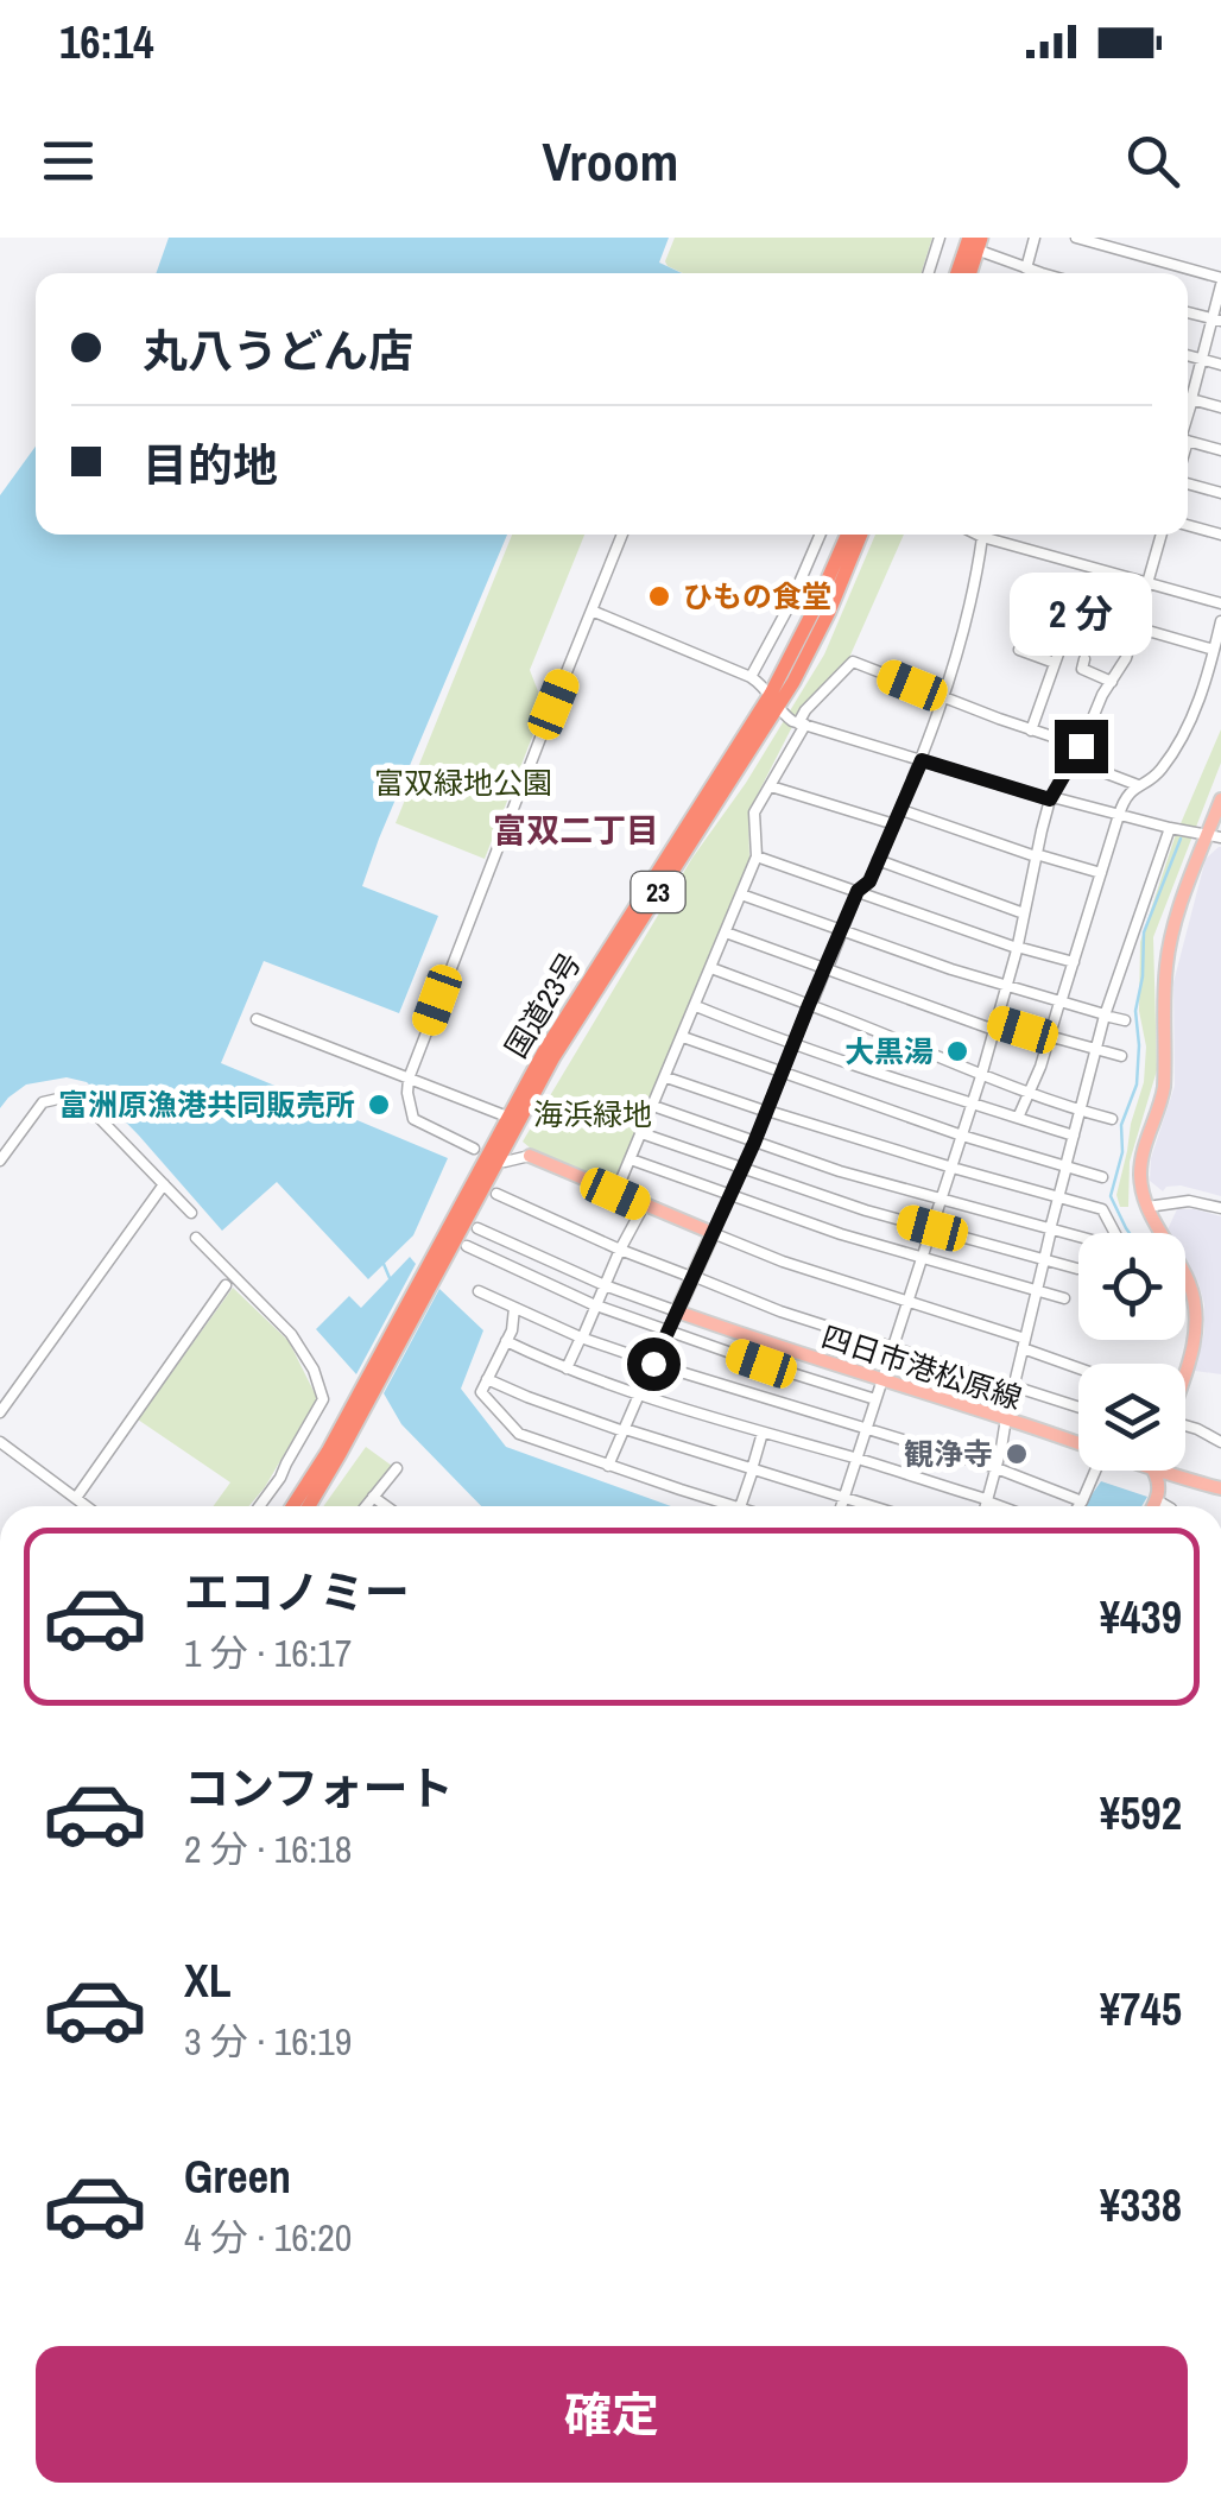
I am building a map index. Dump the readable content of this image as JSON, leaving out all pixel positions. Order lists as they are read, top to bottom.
{
  "streets": {
    "highway": ["23", "国道23号"],
    "main road": ["四日市港松原線"]
  },
  "districts": ["富双二丁目"],
  "parks": ["富双緑地公園", "海浜緑地"],
  "places": [
    "ひもの食堂",
    "大黒湯",
    "富洲原漁港共同販売所",
    "観浄寺"
  ],
  "page": {
    "status": "16:14",
    "header": "Vroom",
    "banner": ["丸八うどん店", "目的地"],
    "bubble": "2 分",
    "list": [
      {
        "name": "エコノミー",
        "note": "1 分 · 16:17",
        "value": "¥439"
      },
      {
        "name": "コンフォート",
        "note": "2 分 · 16:18",
        "value": "¥592"
      },
      {
        "name": "XL",
        "note": "3 分 · 16:19",
        "value": "¥745"
      },
      {
        "name": "Green",
        "note": "4 分 · 16:20",
        "value": "¥338"
      }
    ],
    "buttons": "確定"
  }
}
